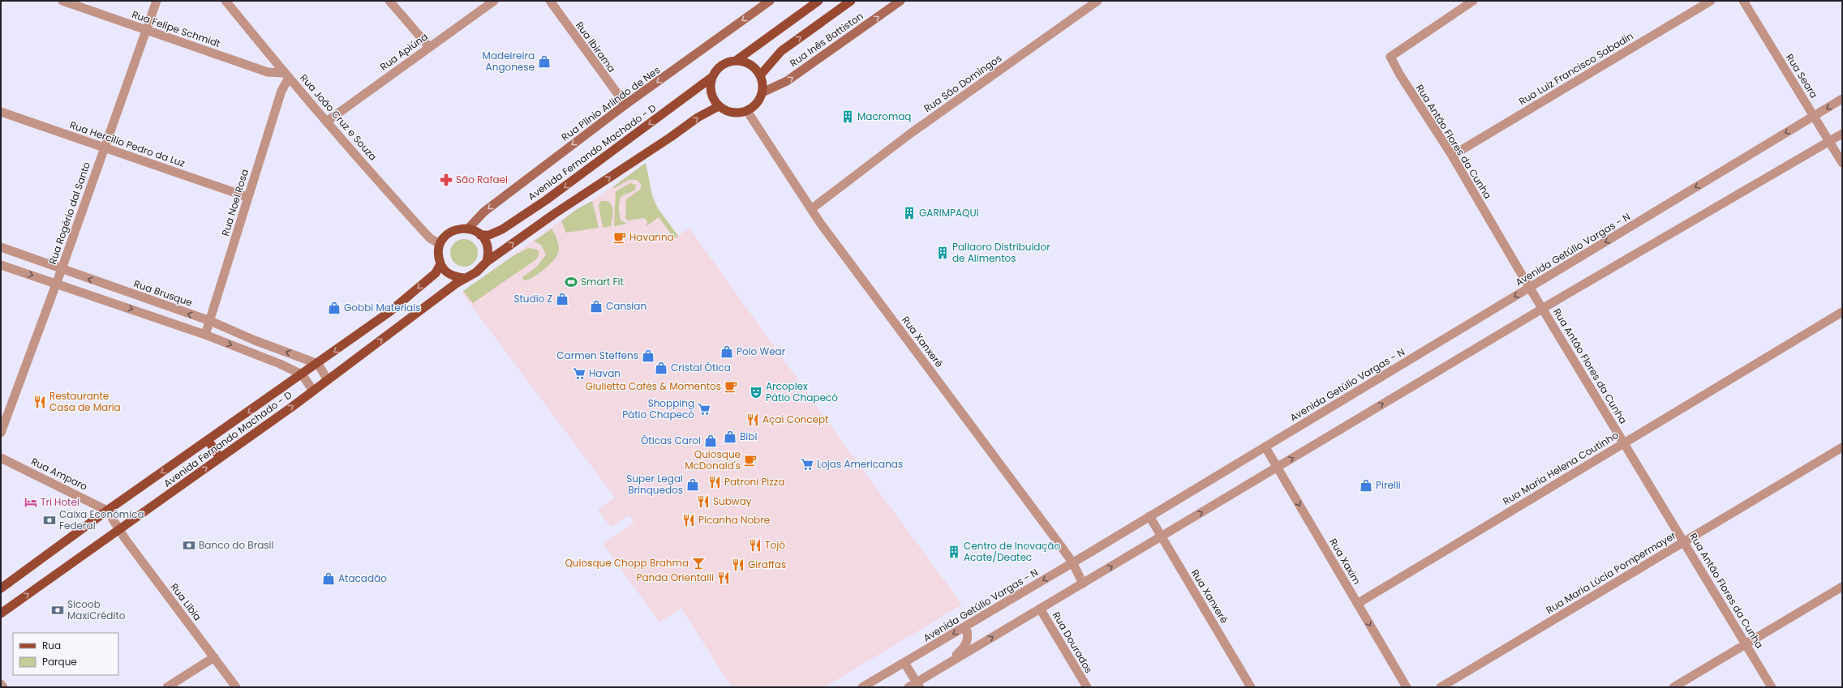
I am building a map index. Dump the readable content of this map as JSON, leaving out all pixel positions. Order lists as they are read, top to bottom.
{
  "streets": {
    "main road": ["Rua Inês Battiston", "Rua Plínio Arlindo de Nes", "Avenida Fernando Machado - D"],
    "street": [
      "Rua Felipe Schmidt",
      "Rua Ibirama",
      "Rua Apiúna",
      "Rua Luiz Francisco Sabadin",
      "Rua Seara",
      "Rua São Domingos",
      "Rua João Cruz e Souza",
      "Rua Antão Flores da Cunha",
      "Rua Hercílio Pedro da Luz",
      "Rua Noel Rosa",
      "Rua Rogério dal Santo",
      "Avenida Getúlio Vargas - N",
      "Rua Brusque",
      "Rua Xanxerê",
      "Rua Maria Helena Coutinho",
      "Rua Amparo",
      "Rua Xaxim",
      "Rua Maria Lúcia Pompermayer",
      "Rua Líbia",
      "Rua Dourados"
    ]
  },
  "crossings": [
    ["Rua Felipe Schmidt", "Rua João Cruz e Souza"],
    ["Rua Felipe Schmidt", "Rua Noel Rosa"],
    ["Rua Felipe Schmidt", "Rua Rogério dal Santo"],
    ["Rua Inês Battiston", "Avenida Fernando Machado - D"],
    ["Rua Inês Battiston", "Rua Xanxerê"],
    ["Rua Ibirama", "Rua Plínio Arlindo de Nes"],
    ["Rua Apiúna", "Rua João Cruz e Souza"],
    ["Rua Luiz Francisco Sabadin", "Rua Antão Flores da Cunha"],
    ["Rua Seara", "Avenida Getúlio Vargas - N"],
    ["Rua São Domingos", "Rua Xanxerê"],
    ["Rua Plínio Arlindo de Nes", "Rua João Cruz e Souza"],
    ["Rua Plínio Arlindo de Nes", "Avenida Fernando Machado - D"],
    ["Rua João Cruz e Souza", "Avenida Fernando Machado - D"],
    ["Rua João Cruz e Souza", "Rua Noel Rosa"],
    ["Rua Antão Flores da Cunha", "Avenida Getúlio Vargas - N"],
    ["Rua Antão Flores da Cunha", "Rua Maria Helena Coutinho"],
    ["Rua Antão Flores da Cunha", "Rua Maria Lúcia Pompermayer"],
    ["Rua Hercílio Pedro da Luz", "Rua Noel Rosa"],
    ["Rua Hercílio Pedro da Luz", "Rua Rogério dal Santo"],
    ["Avenida Fernando Machado - D", "Rua Brusque"],
    ["Avenida Fernando Machado - D", "Rua Xanxerê"],
    ["Avenida Fernando Machado - D", "Rua Amparo"],
    ["Avenida Fernando Machado - D", "Rua Líbia"],
    ["Rua Noel Rosa", "Rua Brusque"],
    ["Rua Rogério dal Santo", "Rua Brusque"],
    ["Avenida Getúlio Vargas - N", "Rua Xanxerê"],
    ["Avenida Getúlio Vargas - N", "Rua Xaxim"],
    ["Rua Maria Helena Coutinho", "Rua Xaxim"],
    ["Rua Amparo", "Rua Líbia"]
  ],
  "one_way": ["Rua Xaxim"],
  "places": {
    "shop": [
      "Madeireira Angonese",
      "Studio Z",
      "Cansian",
      "Gobbi Materiais",
      "Polo Wear",
      "Carmen Steffens",
      "Cristal Ótica",
      "Bibi",
      "Óticas Carol",
      "Super Legal Brinquedos",
      "Pirelli",
      "Atacadão"
    ],
    "building": [
      "Macromaq",
      "GARIMPAQUI",
      "Pallaoro Distribuidor de Alimentos",
      "Centro de Inovação Acate/Deatec"
    ],
    "pharmacy": ["São Rafael"],
    "cafe": ["Havanna", "Giulietta Cafés & Momentos", "Quiosque McDonald's"],
    "sports": ["Smart Fit"],
    "supermarket": ["Havan", "Shopping Pátio Chapecó", "Lojas Americanas"],
    "theatre": ["Arcoplex Pátio Chapecó"],
    "restaurant": [
      "Restaurante Casa de Maria",
      "Açaí Concept",
      "Patroni Pizza",
      "Subway",
      "Picanha Nobre",
      "Tojô",
      "Giraffas",
      "Panda Orientalli"
    ],
    "hotel": ["Tri Hotel"],
    "bank": ["Caixa Econômica Federal", "Banco do Brasil", "Sicoob MaxiCrédito"],
    "bar": ["Quiosque Chopp Brahma"]
  },
  "legend": ["Rua", "Parque"]
}
